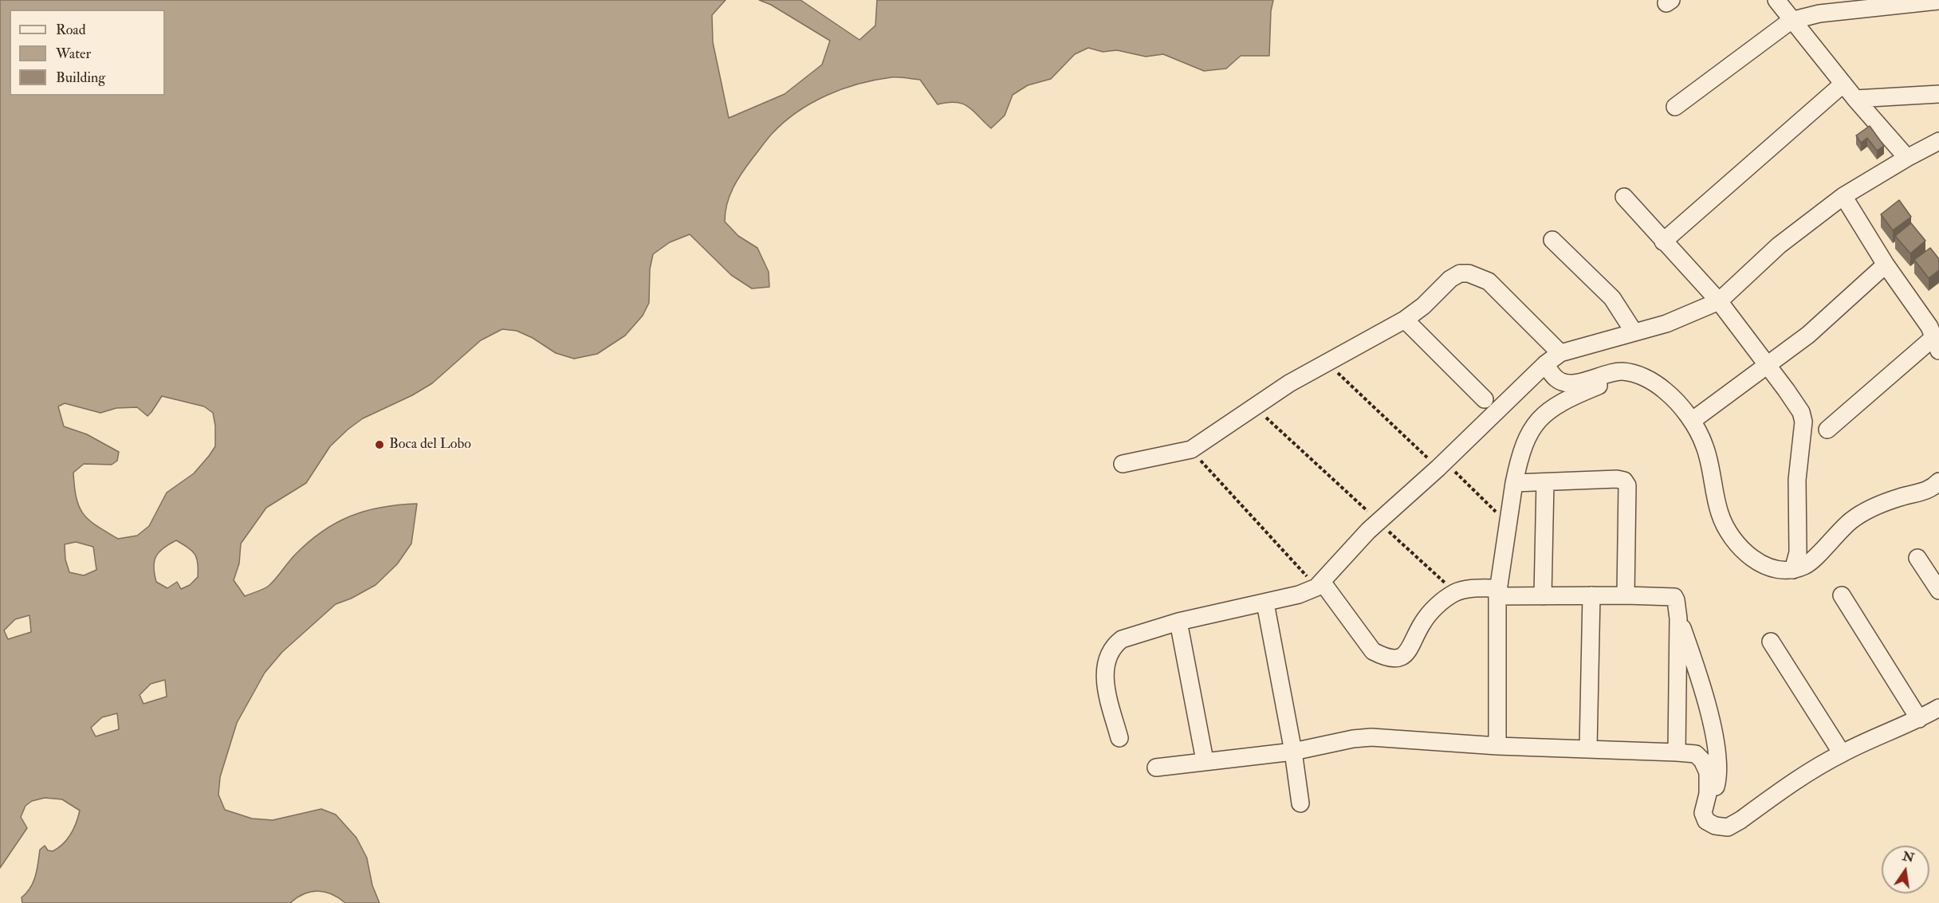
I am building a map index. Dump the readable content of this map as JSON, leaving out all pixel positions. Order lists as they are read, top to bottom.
{
  "places": ["Boca del Lobo"],
  "legend": ["Road", "Water", "Building"],
  "north": "top"
}
